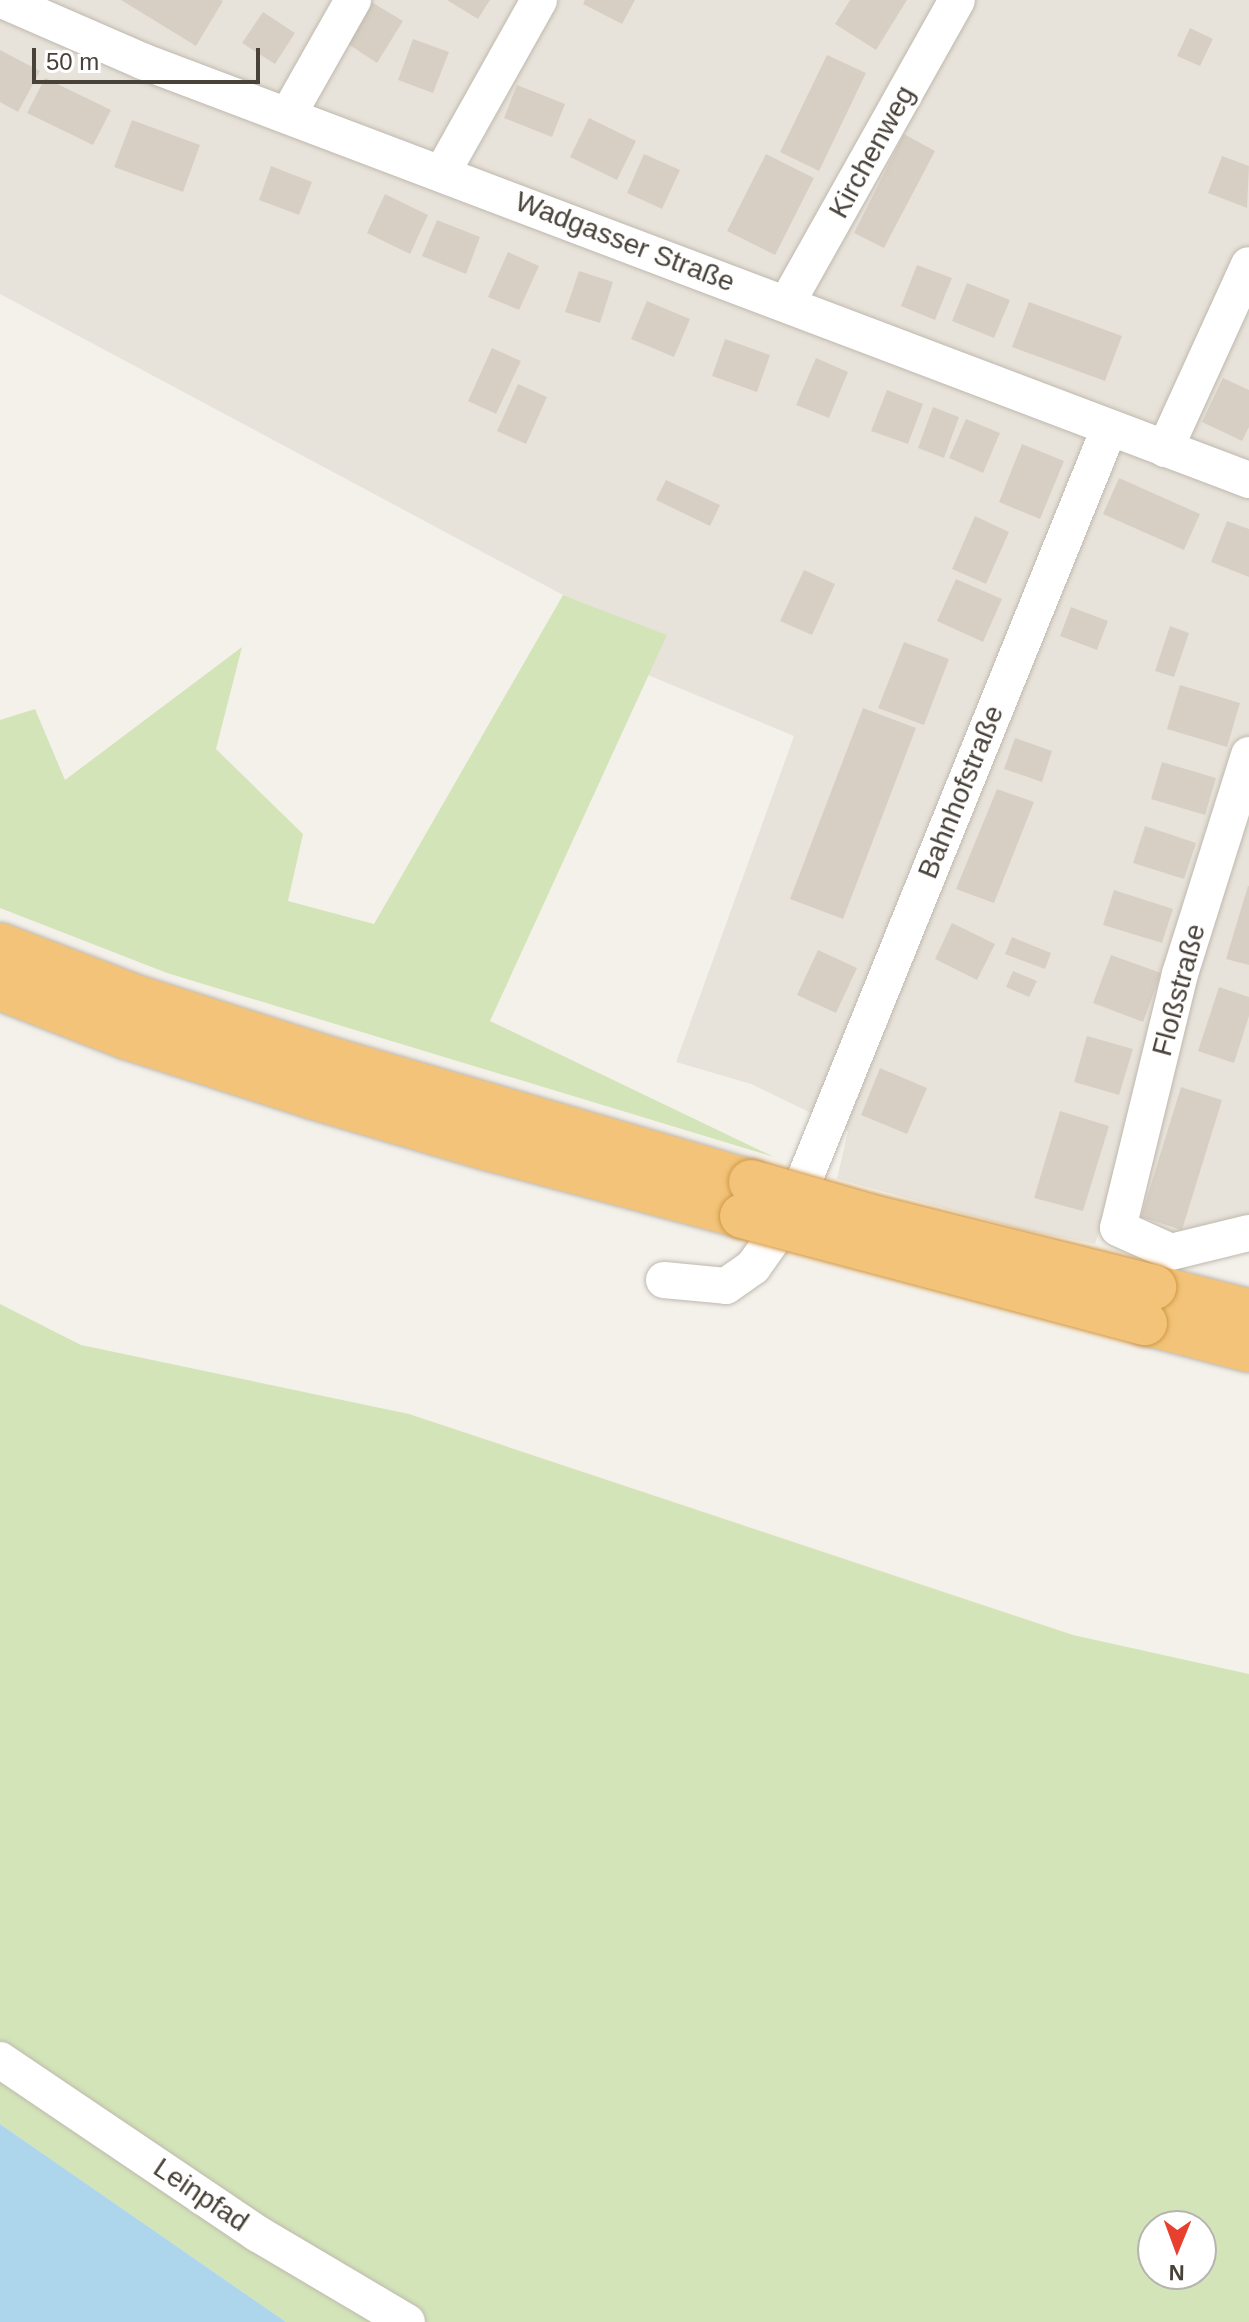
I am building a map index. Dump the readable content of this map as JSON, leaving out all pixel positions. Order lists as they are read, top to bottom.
{
  "streets": {
    "street": [
      "Kirchenweg",
      "Wadgasser Straße",
      "Bahnhofstraße",
      "Floßstraße",
      "Leinpfad"
    ]
  },
  "crossings": [
    ["Kirchenweg", "Wadgasser Straße"],
    ["Wadgasser Straße", "Bahnhofstraße"]
  ],
  "scale_bar": "50 m",
  "north": "bottom"
}
